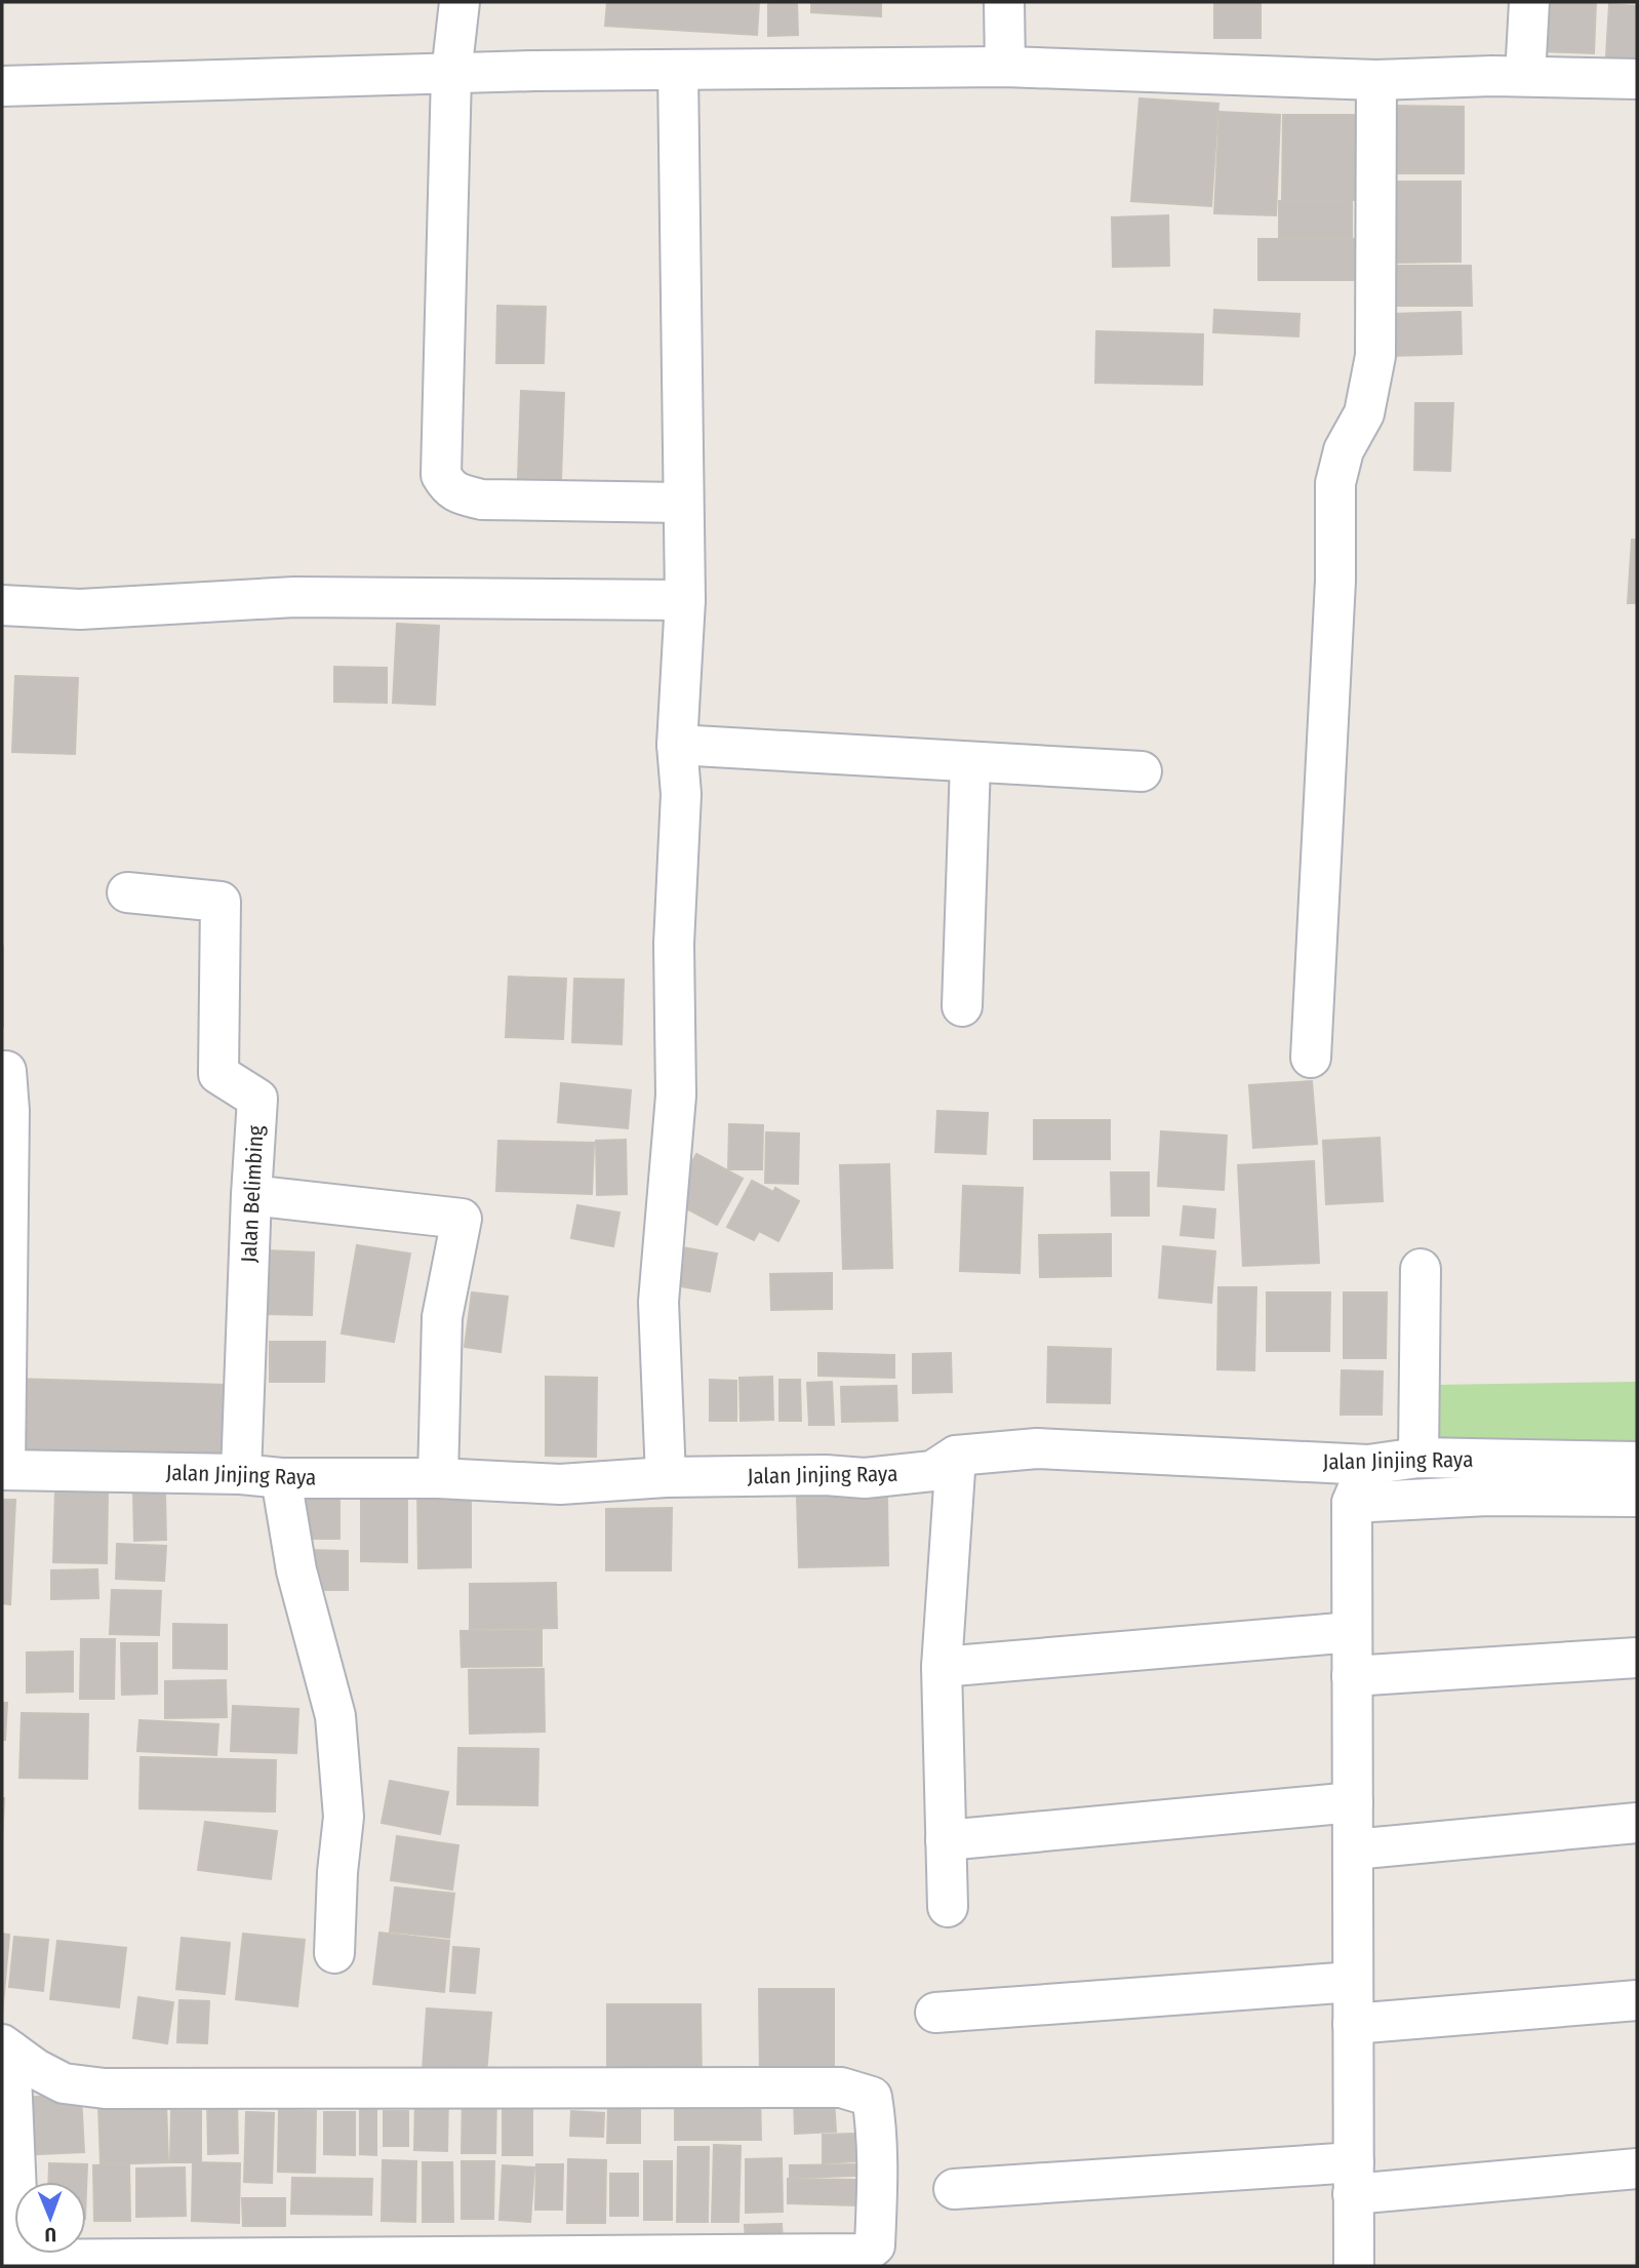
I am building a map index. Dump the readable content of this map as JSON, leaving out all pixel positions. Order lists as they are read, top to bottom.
{
  "streets": {
    "street": ["Jalan Belimbing", "Jalan Jinjing Raya"]
  },
  "crossings": [
    ["Jalan Belimbing", "Jalan Jinjing Raya"]
  ],
  "north": "bottom"
}
